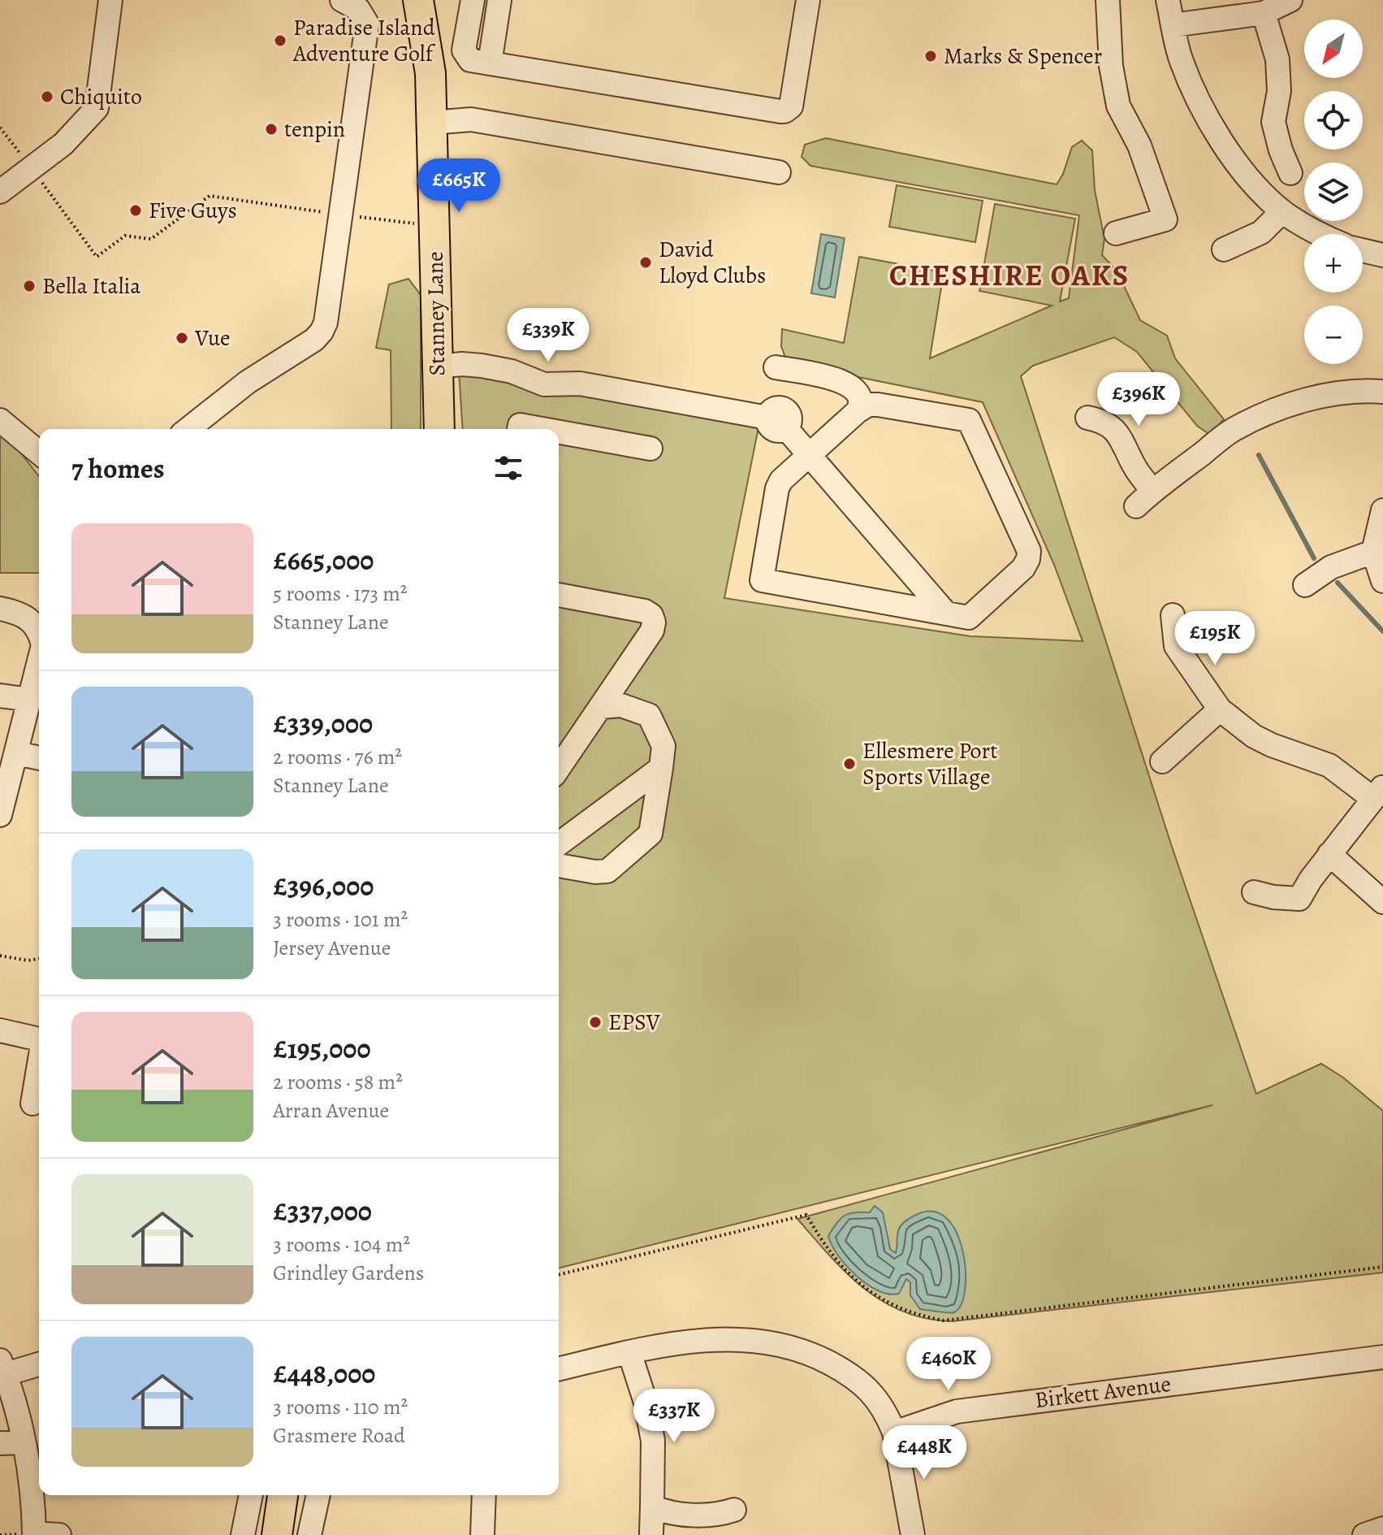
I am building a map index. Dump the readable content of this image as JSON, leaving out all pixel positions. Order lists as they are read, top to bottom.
{
  "streets": {
    "main road": ["Stanney Lane"],
    "street": ["Birkett Avenue"]
  },
  "districts": ["CHESHIRE OAKS"],
  "places": [
    "Paradise Island Adventure Golf",
    "Marks & Spencer",
    "Chiquito",
    "tenpin",
    "Five Guys",
    "David Lloyd Clubs",
    "Bella Italia",
    "Vue",
    "Ellesmere Port Sports Village",
    "EPSV"
  ],
  "north": "bottom left",
  "page": {
    "map_buttons": ["+", "−"],
    "price": [
      "£665K",
      "£339K",
      "£396K",
      "£195K",
      "£460K",
      "£337K",
      "£448K"
    ],
    "heading": "7 homes",
    "list": [
      {
        "name": "£665,000",
        "note": "5 rooms · 173 m² · Stanney Lane"
      },
      {
        "name": "£339,000",
        "note": "2 rooms · 76 m² · Stanney Lane"
      },
      {
        "name": "£396,000",
        "note": "3 rooms · 101 m² · Jersey Avenue"
      },
      {
        "name": "£195,000",
        "note": "2 rooms · 58 m² · Arran Avenue"
      },
      {
        "name": "£337,000",
        "note": "3 rooms · 104 m² · Grindley Gardens"
      },
      {
        "name": "£448,000",
        "note": "3 rooms · 110 m² · Grasmere Road"
      }
    ]
  }
}
